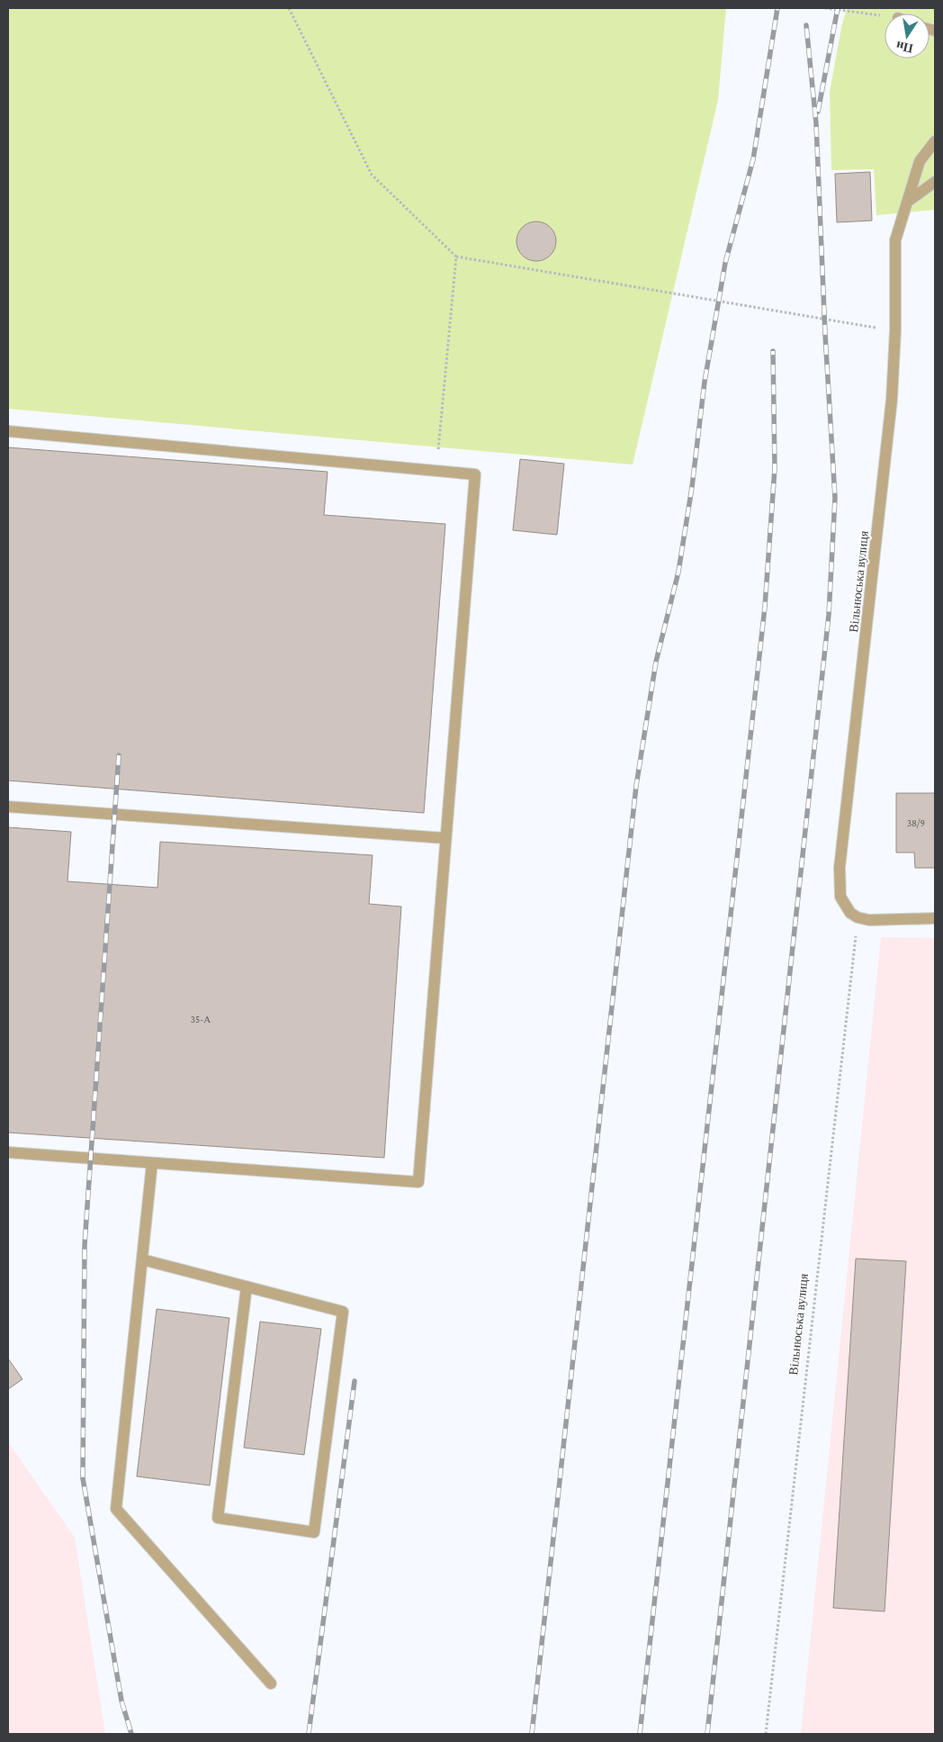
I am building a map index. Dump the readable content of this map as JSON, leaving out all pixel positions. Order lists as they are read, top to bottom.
{
  "streets": {
    "street": ["Вільнюська вулиця"]
  },
  "house_numbers": ["38/9", "35-А"],
  "north": "bottom"
}
